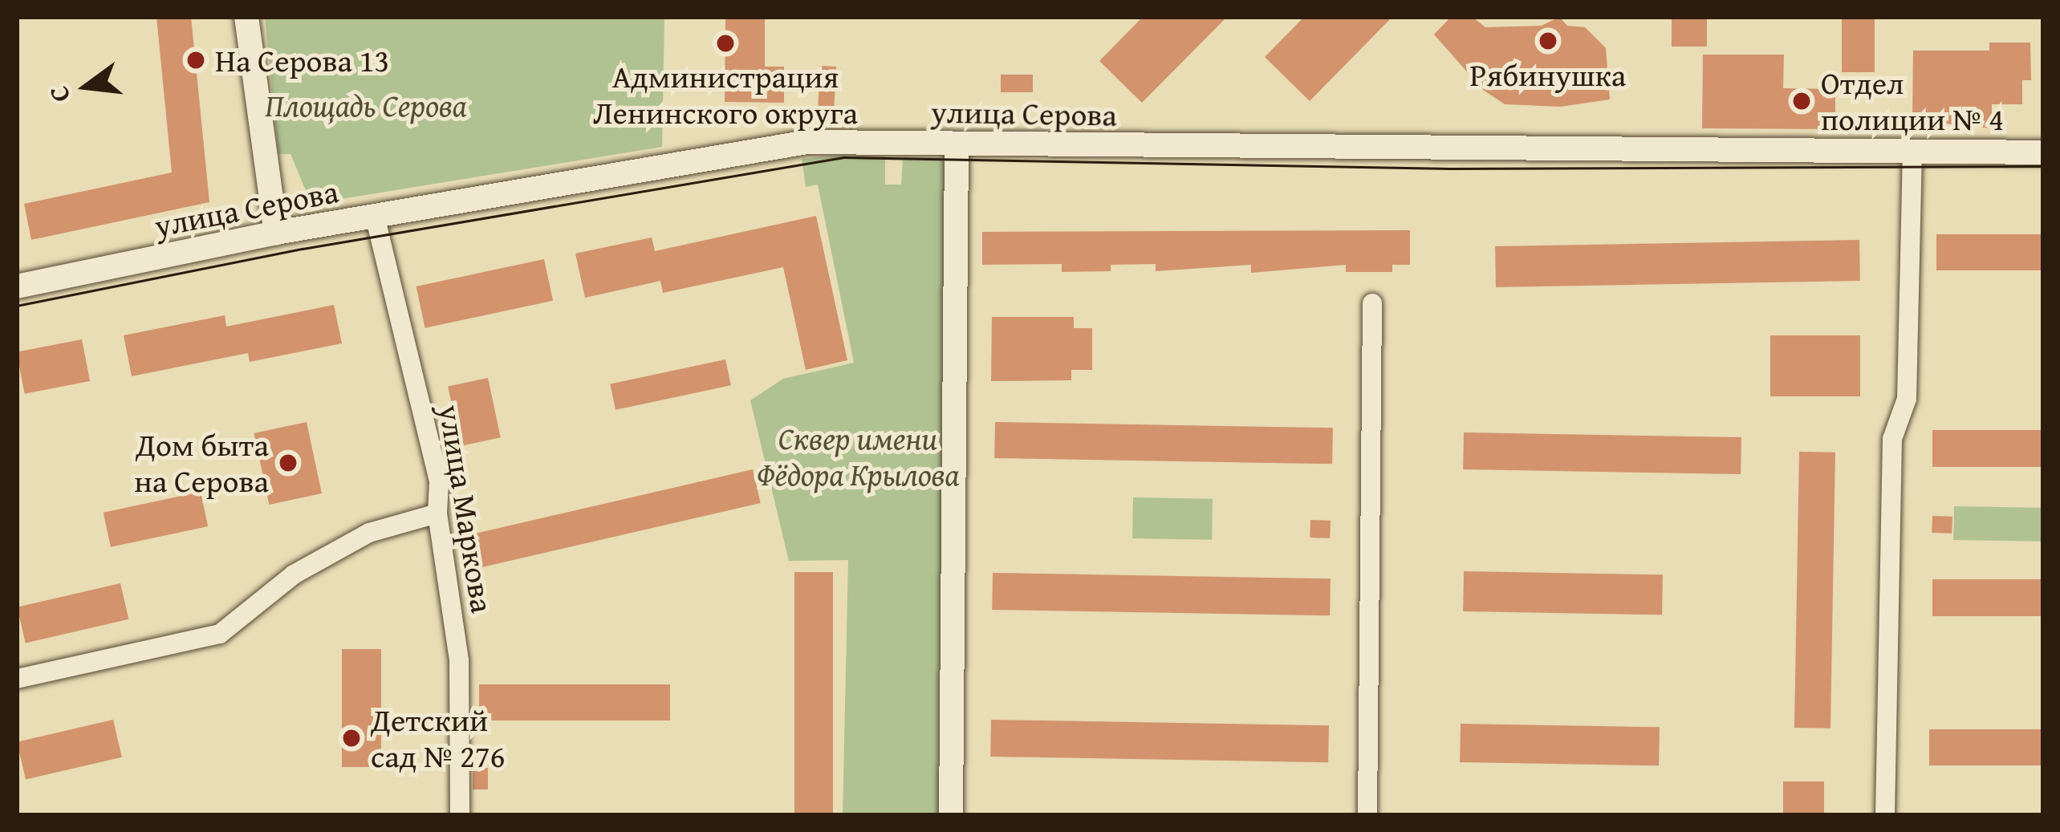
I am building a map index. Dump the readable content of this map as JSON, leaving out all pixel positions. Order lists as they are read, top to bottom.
{
  "streets": {
    "street": ["улица Серова", "улица Маркова"]
  },
  "crossings": [
    ["улица Серова", "улица Маркова"]
  ],
  "parks": ["Площадь Серова", "Сквер имени Фёдора Крылова"],
  "places": [
    "Рябинушка",
    "Администрация Ленинского округа",
    "На Серова 13",
    "Отдел полиции № 4",
    "Дом быта на Серова",
    "Детский сад № 276"
  ],
  "north": "left"
}
